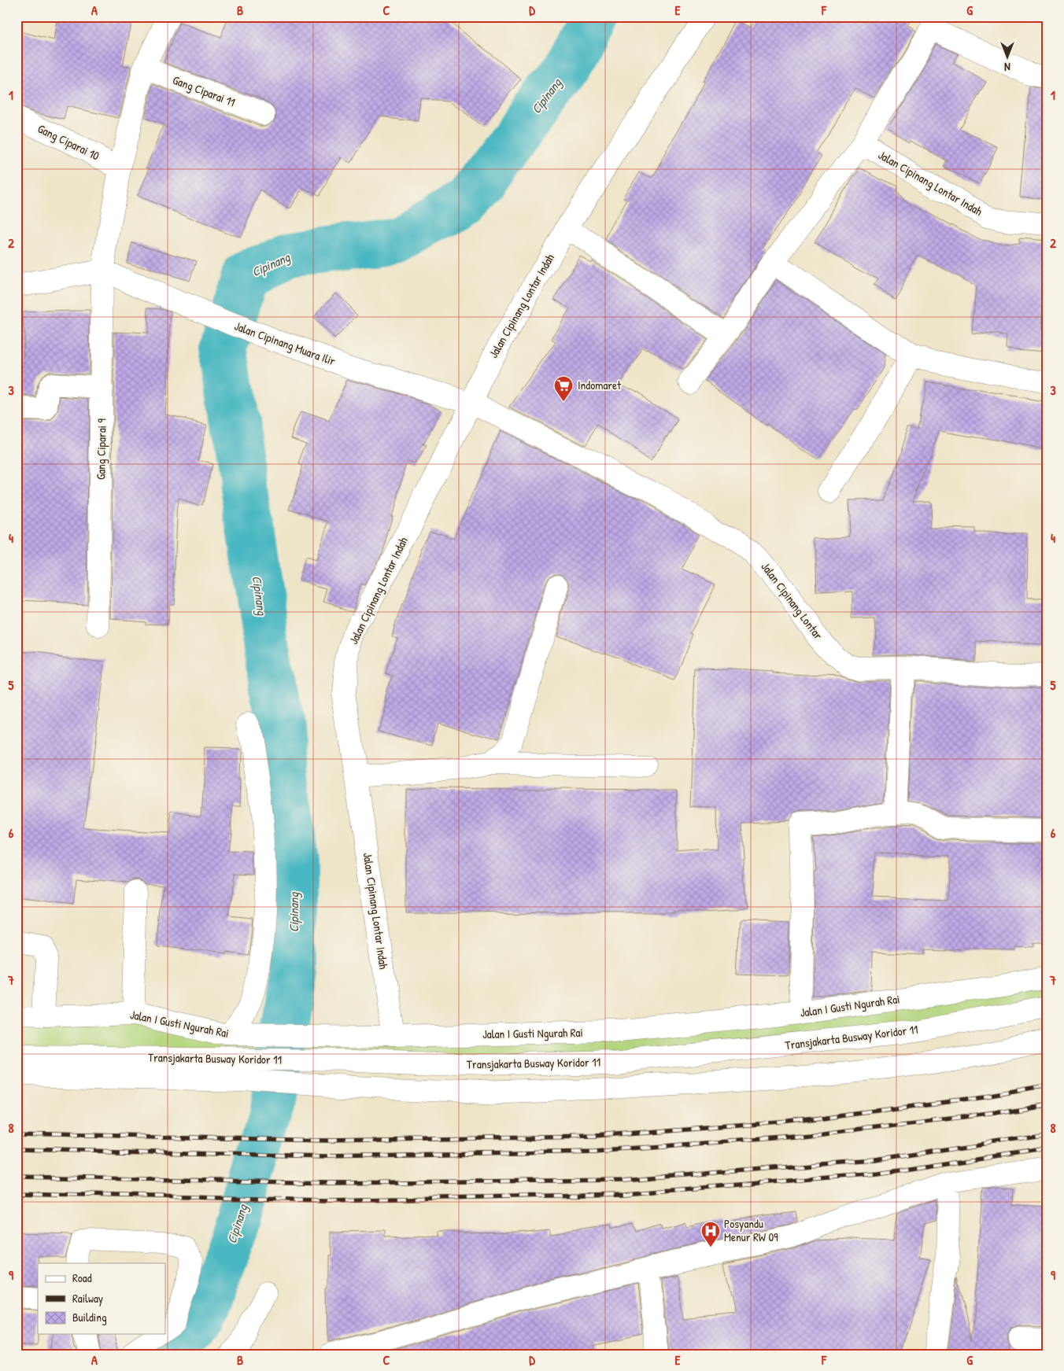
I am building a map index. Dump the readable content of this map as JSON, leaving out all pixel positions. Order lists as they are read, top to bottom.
{
  "streets": {
    "street": [
      "Gang Ciparai 11",
      "Gang Ciparai 10",
      "Jalan Cipinang Lontar Indah",
      "Jalan Cipinang Muara Ilir",
      "Gang Ciparai 9",
      "Jalan Cipinang Lontar",
      "Jalan I Gusti Ngurah Rai",
      "Transjakarta Busway Koridor 11"
    ]
  },
  "crossings": [
    ["Jalan Cipinang Lontar Indah", "Jalan Cipinang Muara Ilir"],
    ["Jalan Cipinang Lontar Indah", "Jalan Cipinang Lontar"],
    ["Jalan Cipinang Lontar Indah", "Jalan I Gusti Ngurah Rai"],
    ["Jalan Cipinang Muara Ilir", "Gang Ciparai 9"],
    ["Jalan Cipinang Muara Ilir", "Jalan Cipinang Lontar"]
  ],
  "water": ["Cipinang"],
  "places": {
    "supermarket": ["Indomaret"],
    "hospital": ["Posyandu Menur RW 09"]
  },
  "legend": ["Road", "Railway", "Building"],
  "north": "bottom",
  "grid": {
    "columns": [
      "A",
      "B",
      "C",
      "D",
      "E",
      "F",
      "G"
    ],
    "rows": [
      "1",
      "2",
      "3",
      "4",
      "5",
      "6",
      "7",
      "8",
      "9"
    ]
  }
}
